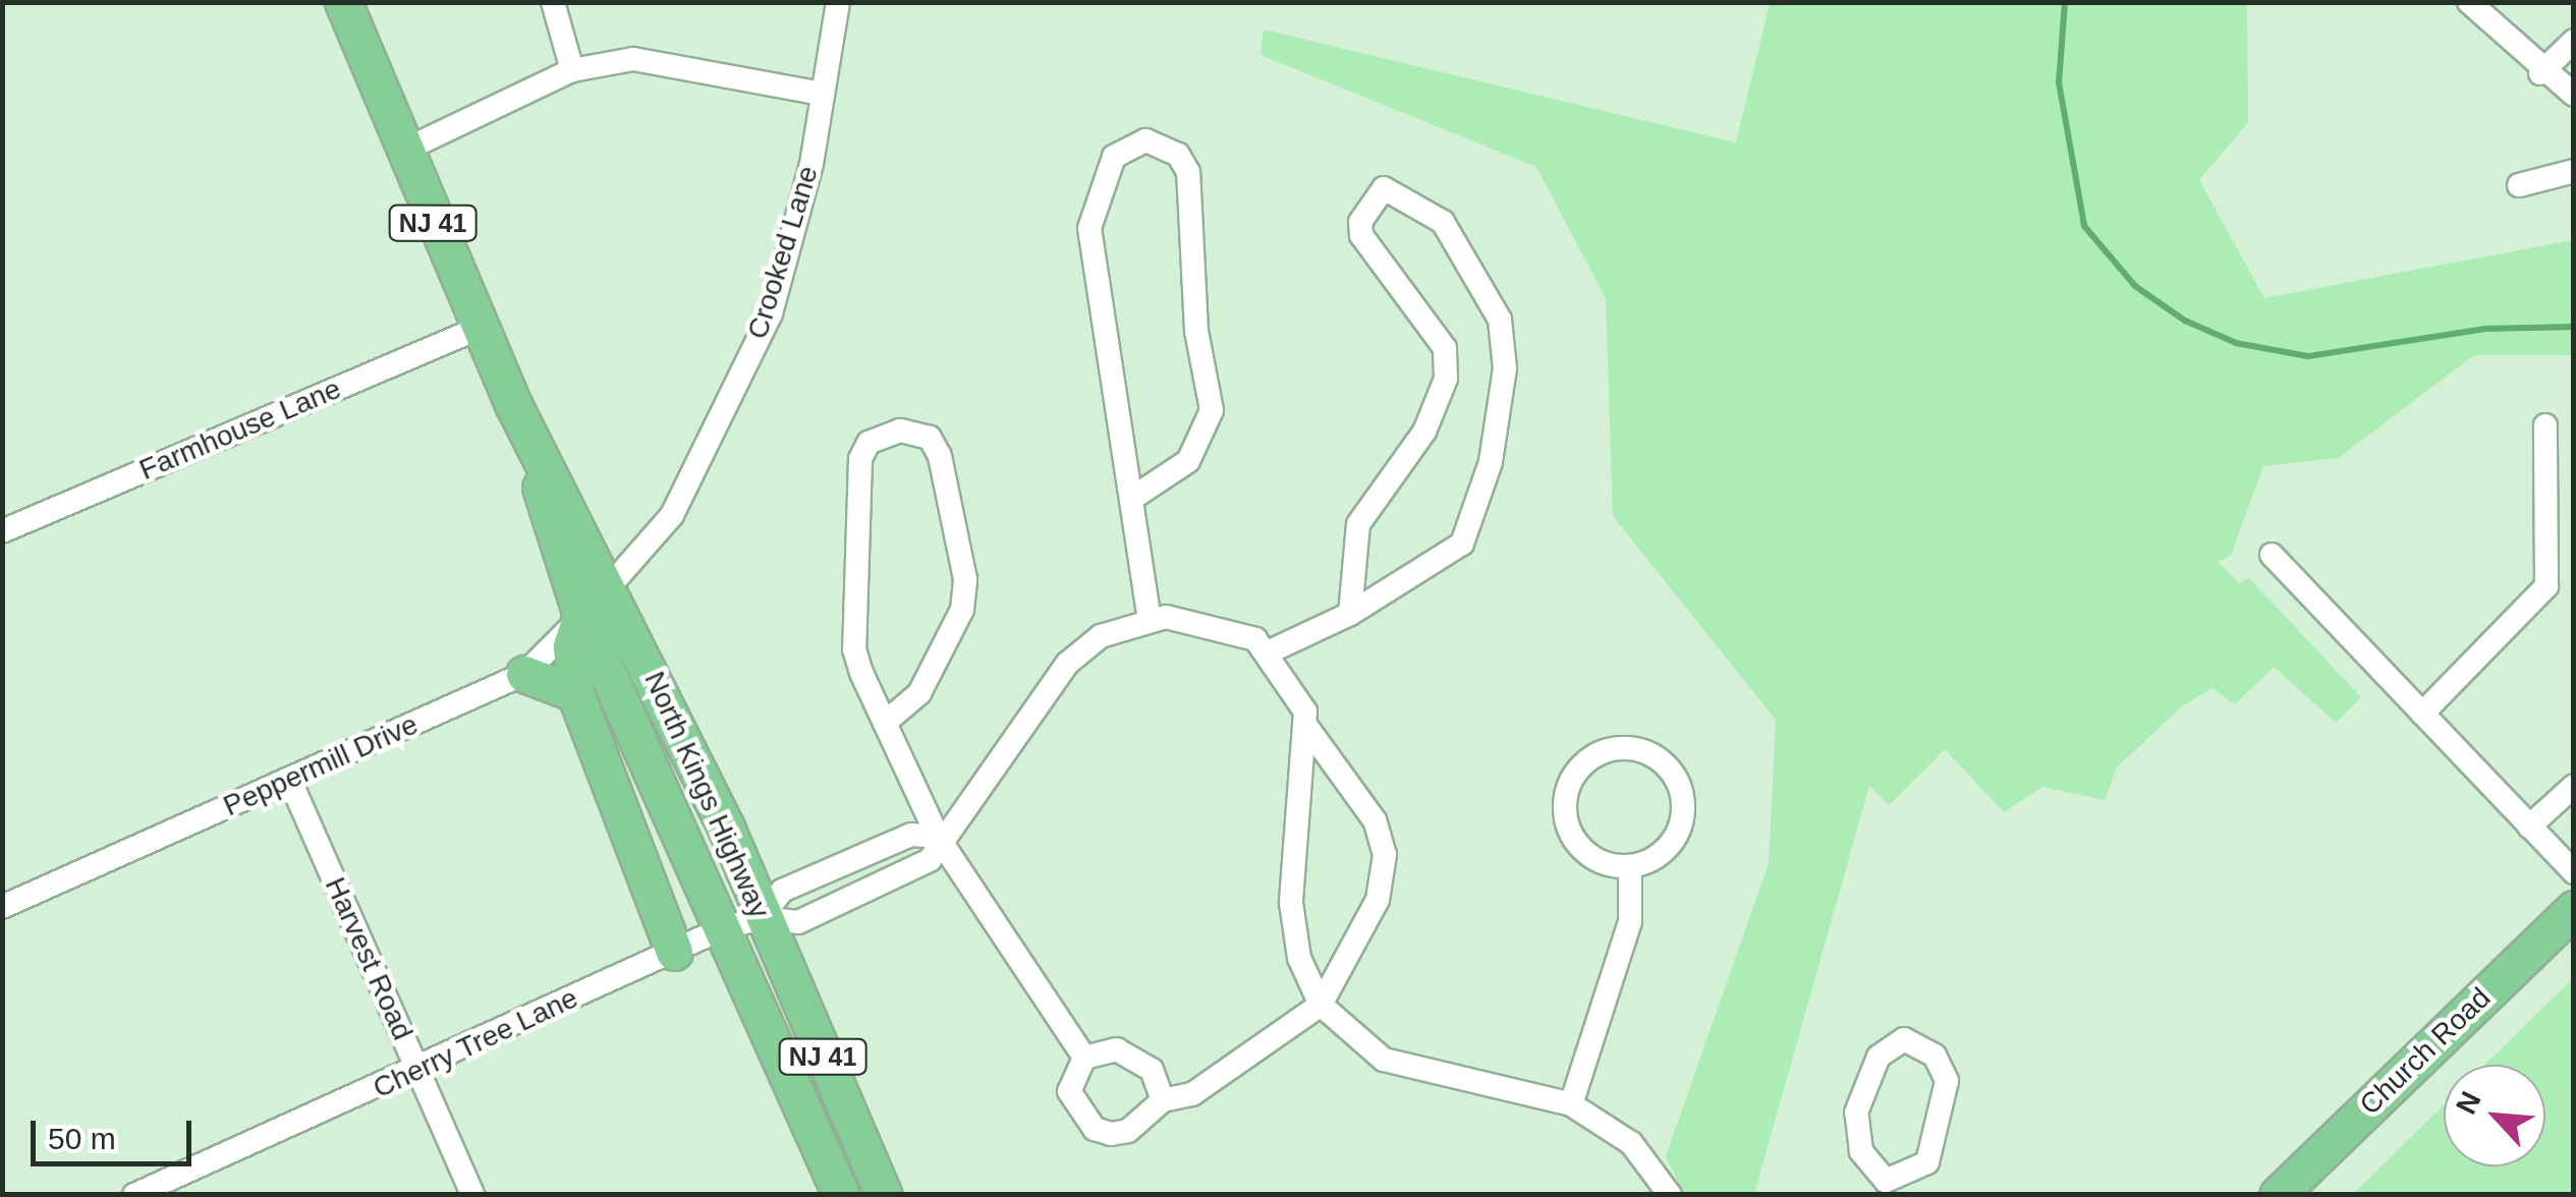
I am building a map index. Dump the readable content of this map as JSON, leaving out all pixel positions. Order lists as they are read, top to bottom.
{
  "streets": {
    "main road": ["NJ 41", "North Kings Highway", "Church Road"],
    "street": [
      "Crooked Lane",
      "Farmhouse Lane",
      "Peppermill Drive",
      "Harvest Road",
      "Cherry Tree Lane"
    ]
  },
  "crossings": [
    ["Crooked Lane", "Peppermill Drive"],
    ["Crooked Lane", "North Kings Highway"],
    ["Farmhouse Lane", "North Kings Highway"],
    ["Peppermill Drive", "North Kings Highway"],
    ["Peppermill Drive", "Harvest Road"],
    ["North Kings Highway", "Cherry Tree Lane"],
    ["Harvest Road", "Cherry Tree Lane"]
  ],
  "scale_bar": "50 m",
  "north": "top left"
}
